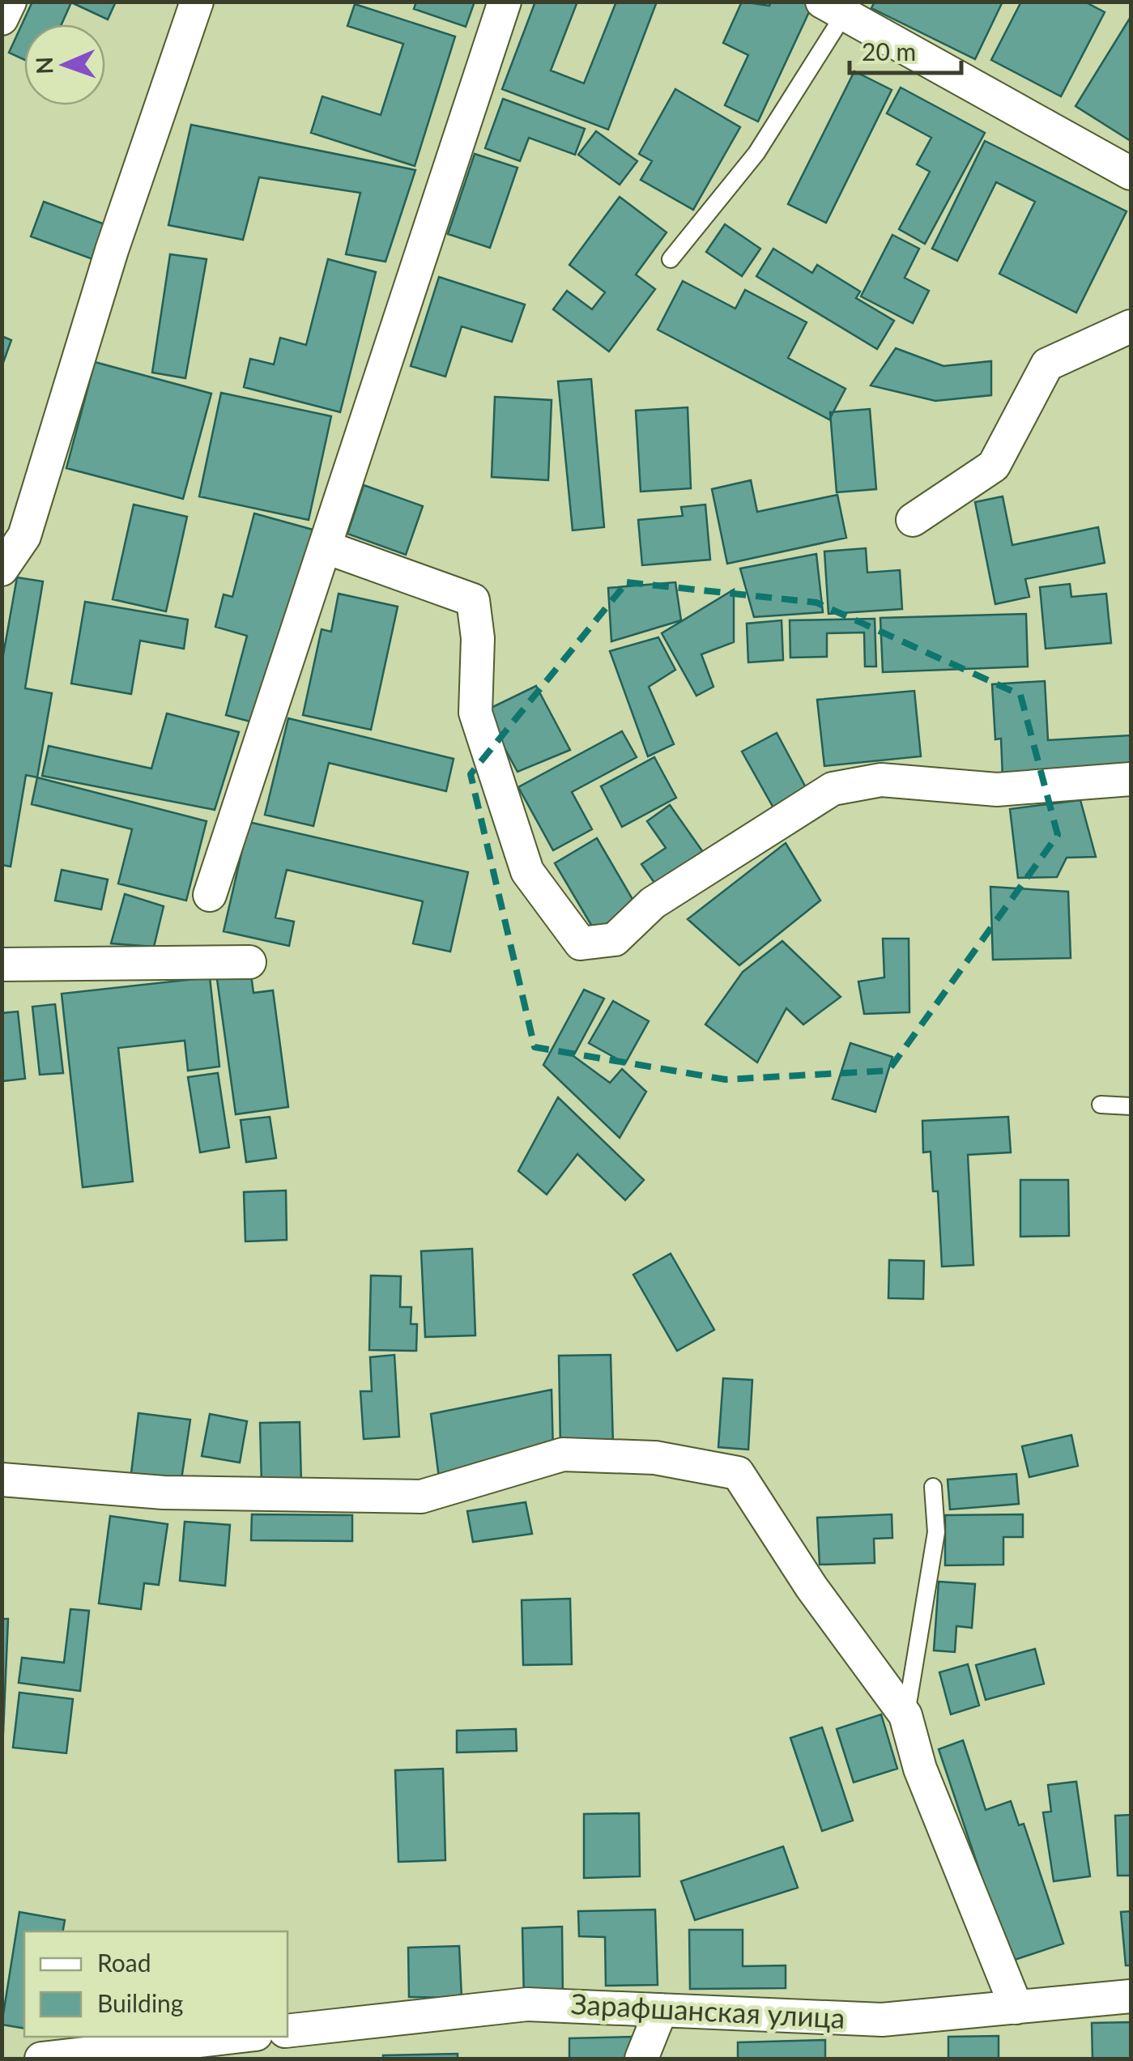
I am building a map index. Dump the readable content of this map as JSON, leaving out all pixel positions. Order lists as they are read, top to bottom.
{
  "streets": {
    "street": ["Зарафшанская улица"]
  },
  "legend": ["Road", "Building"],
  "scale_bar": "20 m",
  "north": "left"
}
